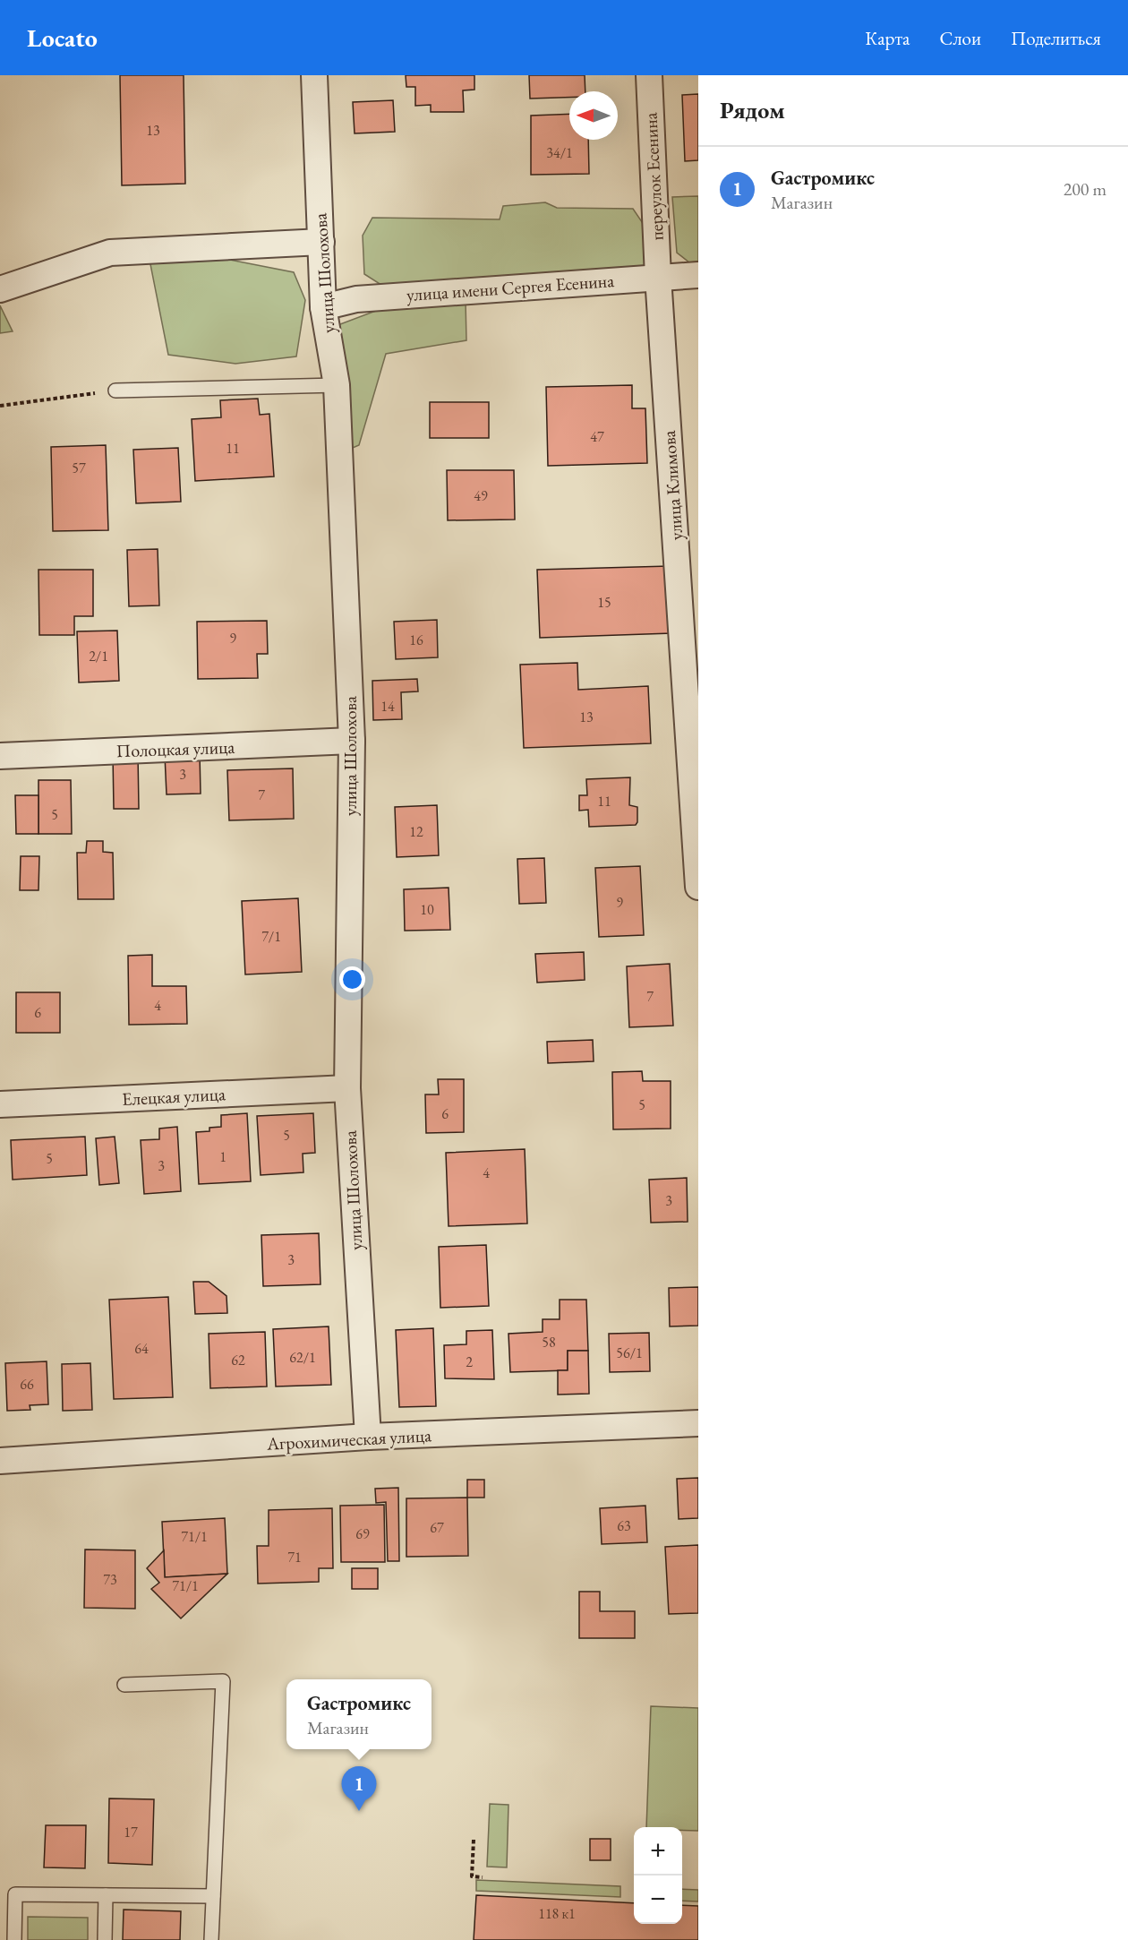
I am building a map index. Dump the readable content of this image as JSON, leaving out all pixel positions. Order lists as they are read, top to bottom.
{
  "streets": {
    "street": [
      "переулок Есенина",
      "улица Шолохова",
      "улица имени Сергея Есенина",
      "улица Климова",
      "Полоцкая улица",
      "Елецкая улица",
      "Агрохимическая улица"
    ]
  },
  "crossings": [
    ["переулок Есенина", "улица имени Сергея Есенина"],
    ["переулок Есенина", "улица Климова"],
    ["улица Шолохова", "улица имени Сергея Есенина"],
    ["улица Шолохова", "Полоцкая улица"],
    ["улица Шолохова", "Елецкая улица"],
    ["улица Шолохова", "Агрохимическая улица"],
    ["улица имени Сергея Есенина", "улица Климова"]
  ],
  "house_numbers": [
    "13",
    "34/1",
    "47",
    "11",
    "57",
    "49",
    "15",
    "9",
    "16",
    "2/1",
    "14",
    "13",
    "3",
    "7",
    "11",
    "5",
    "12",
    "9",
    "10",
    "7/1",
    "7",
    "4",
    "6",
    "5",
    "6",
    "5",
    "1",
    "5",
    "3",
    "4",
    "3",
    "3",
    "58",
    "64",
    "56/1",
    "62/1",
    "62",
    "2",
    "66",
    "63",
    "67",
    "69",
    "71/1",
    "71",
    "73",
    "71/1",
    "17",
    "118 к1"
  ],
  "north": "left",
  "page": {
    "header": "Locato",
    "nav": ["Карта", "Слои", "Поделиться"],
    "heading": "Рядом",
    "list": [
      {
        "mark": "1",
        "name": "Gастромикс",
        "note": "Магазин",
        "value": "200 m"
      }
    ],
    "popup": ["Gастромикс", "Магазин"],
    "pins": "1",
    "map_buttons": ["+", "−"]
  }
}
